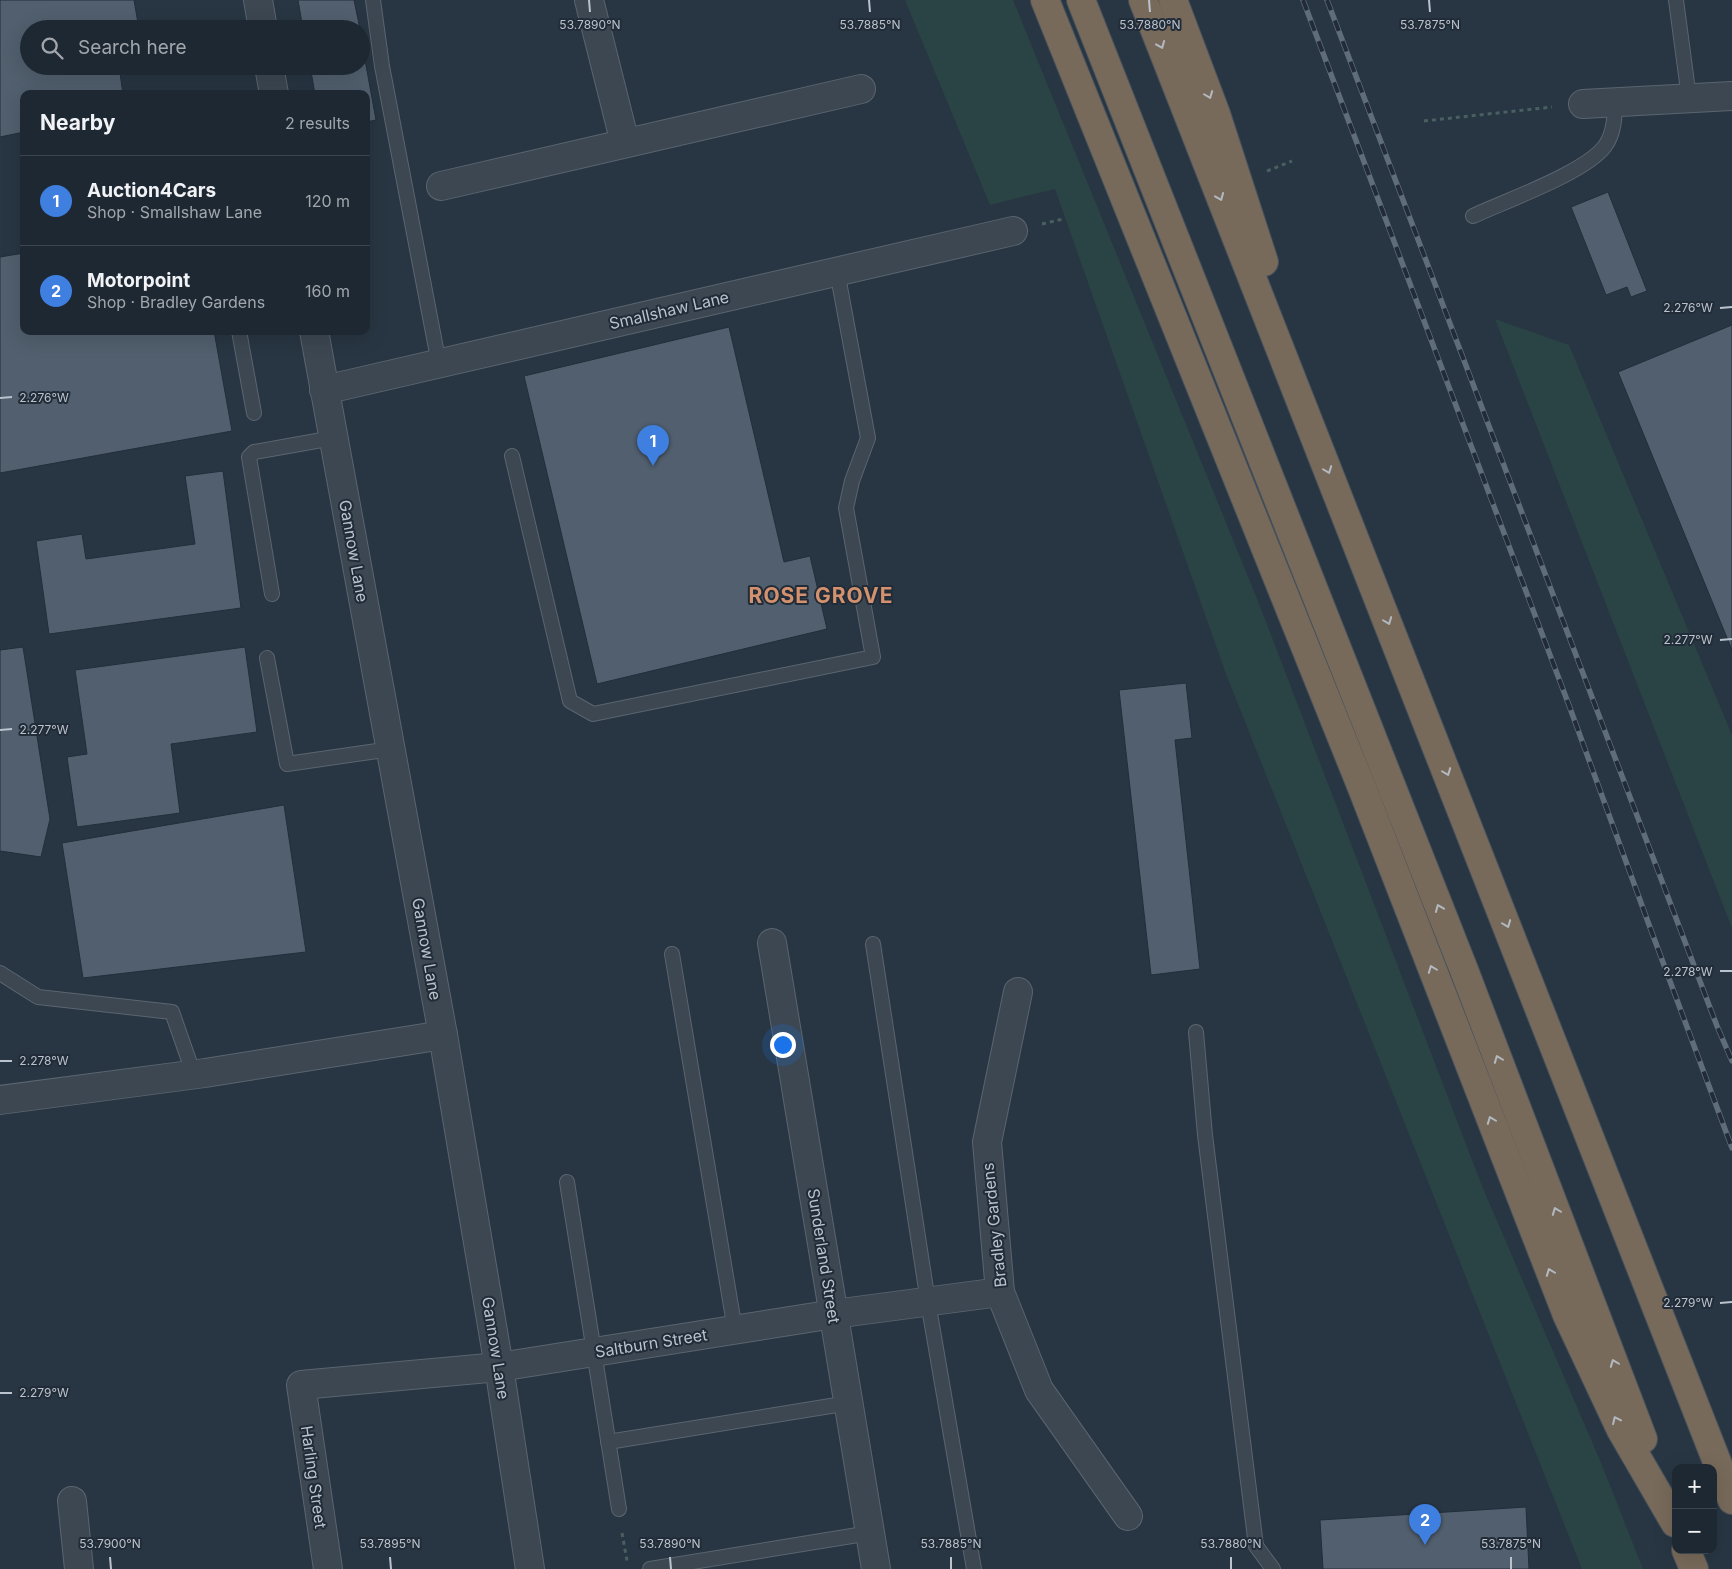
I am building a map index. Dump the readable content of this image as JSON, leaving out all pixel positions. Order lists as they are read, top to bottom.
{
  "streets": {
    "street": [
      "Smallshaw Lane",
      "Gannow Lane",
      "Bradley Gardens",
      "Sunderland Street",
      "Saltburn Street",
      "Harling Street"
    ]
  },
  "crossings": [
    ["Smallshaw Lane", "Gannow Lane"],
    ["Gannow Lane", "Saltburn Street"],
    ["Bradley Gardens", "Saltburn Street"],
    ["Sunderland Street", "Saltburn Street"],
    ["Saltburn Street", "Harling Street"]
  ],
  "districts": ["ROSE GROVE"],
  "page": {
    "search": "Search here",
    "heading": ["Nearby", "2 results"],
    "list": [
      {
        "mark": "1",
        "name": "Auction4Cars",
        "note": "Shop · Smallshaw Lane",
        "value": "120 m"
      },
      {
        "mark": "2",
        "name": "Motorpoint",
        "note": "Shop · Bradley Gardens",
        "value": "160 m"
      }
    ],
    "pins": ["1", "2"],
    "map_buttons": ["+", "−"]
  },
  "coordinates": [
    "53.7890°N",
    "53.7885°N",
    "53.7880°N",
    "53.7875°N",
    "2.276°W",
    "2.277°W",
    "2.278°W",
    "2.279°W",
    "53.7900°N",
    "53.7895°N"
  ]
}
